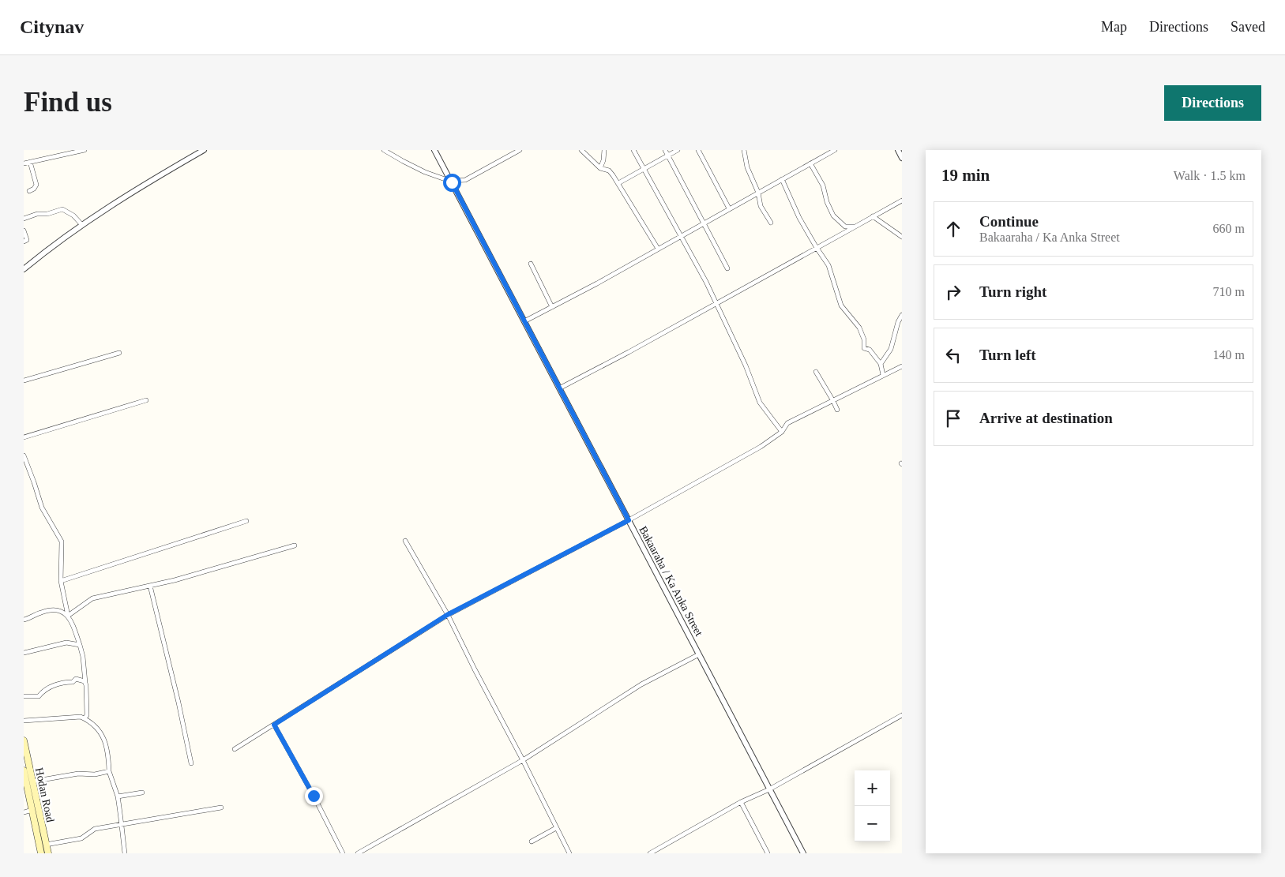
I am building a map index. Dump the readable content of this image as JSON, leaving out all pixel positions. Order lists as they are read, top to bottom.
{
  "streets": {
    "main road": ["Hodan Road"],
    "street": ["Bakaaraha / Ka Anka Street"]
  },
  "page": {
    "header": "Citynav",
    "nav": ["Map", "Directions", "Saved"],
    "buttons": "Directions",
    "title": "Find us",
    "heading": ["19 min", "Walk · 1.5 km"],
    "list": [
      ["Continue", "Bakaaraha / Ka Anka Street", "660 m"],
      ["Turn right", "710 m"],
      ["Turn left", "140 m"],
      "Arrive at destination"
    ],
    "map_buttons": ["+", "−"]
  }
}
